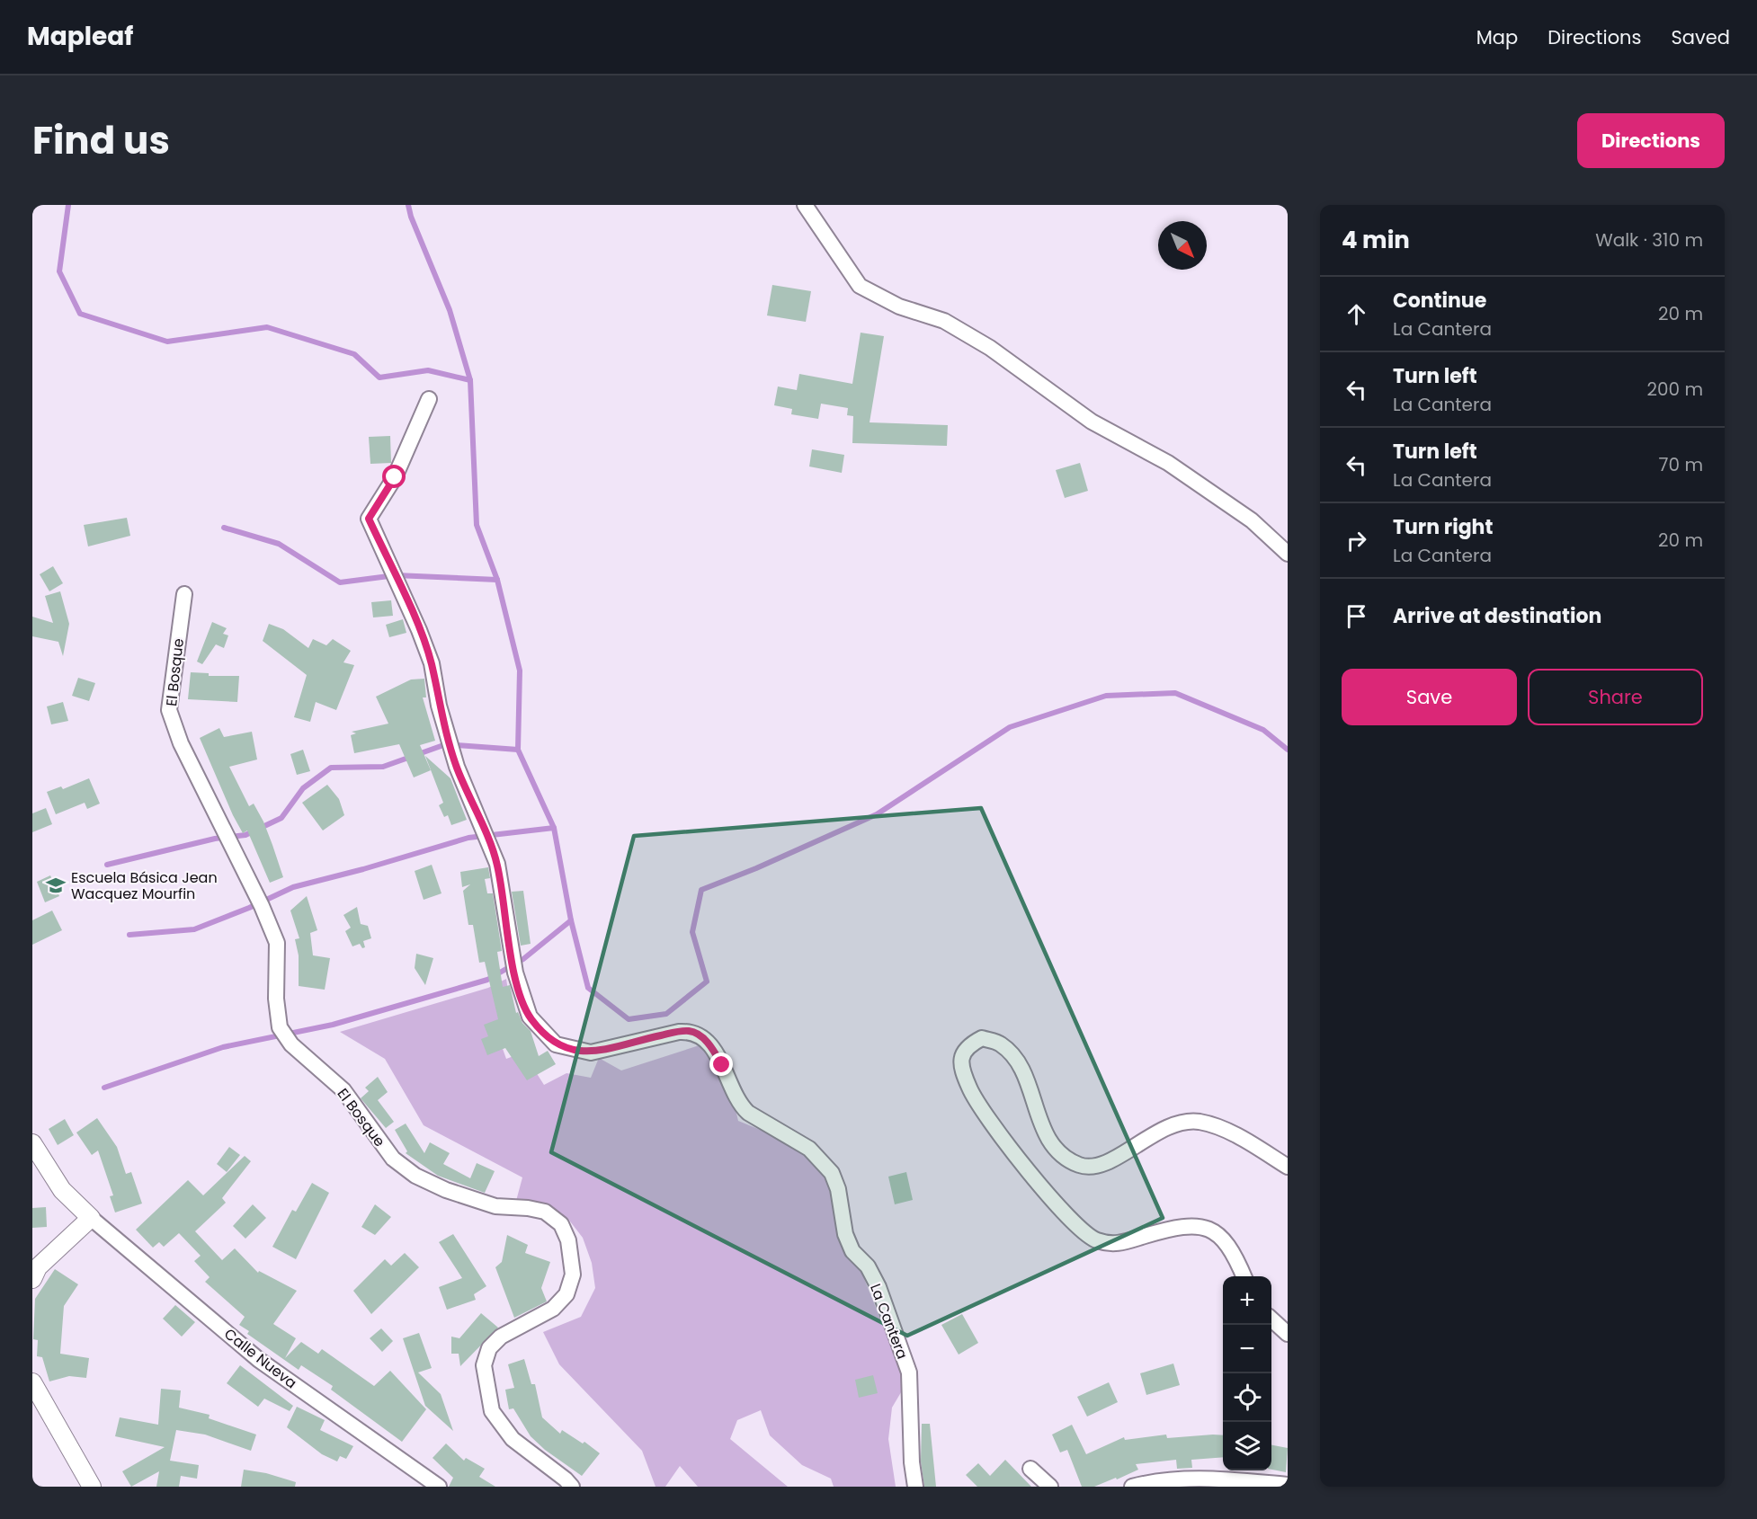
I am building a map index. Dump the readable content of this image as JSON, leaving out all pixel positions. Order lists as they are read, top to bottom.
{
  "streets": {
    "street": ["El Bosque", "La Cantera", "Calle Nueva"]
  },
  "places": {
    "school or university": ["Escuela Básica Jean Wacquez Mourfin"]
  },
  "north": "bottom right",
  "page": {
    "header": "Mapleaf",
    "nav": ["Map", "Directions", "Saved"],
    "title": "Find us",
    "buttons": [
      "Directions",
      ["Save", "Share"]
    ],
    "heading": ["4 min", "Walk · 310 m"],
    "list": [
      ["Continue", "La Cantera", "20 m"],
      ["Turn left", "La Cantera", "200 m"],
      ["Turn left", "La Cantera", "70 m"],
      ["Turn right", "La Cantera", "20 m"],
      "Arrive at destination"
    ],
    "map_buttons": ["+", "−"]
  }
}
